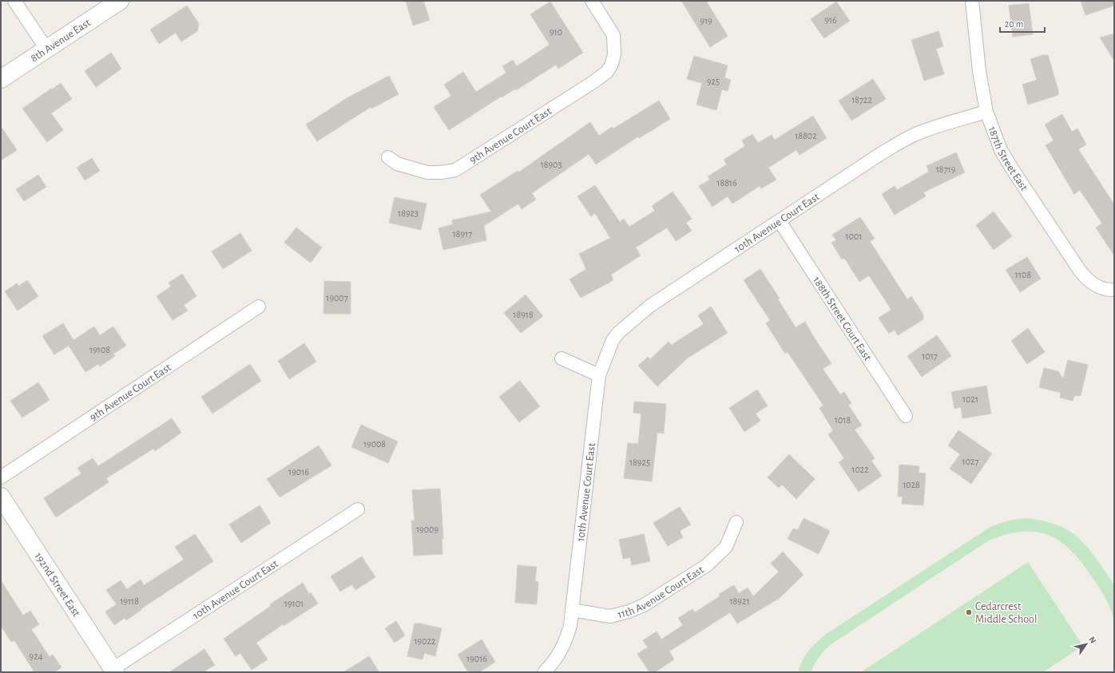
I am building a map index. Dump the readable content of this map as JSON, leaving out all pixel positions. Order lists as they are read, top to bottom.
{
  "streets": {
    "street": [
      "8th Avenue East",
      "9th Avenue Court East",
      "187th Street East",
      "10th Avenue Court East",
      "188th Street Court East",
      "192nd Street East",
      "11th Avenue Court East"
    ]
  },
  "crossings": [
    ["187th Street East", "10th Avenue Court East"],
    ["10th Avenue Court East", "188th Street Court East"],
    ["10th Avenue Court East", "192nd Street East"],
    ["10th Avenue Court East", "11th Avenue Court East"]
  ],
  "places": ["Cedarcrest Middle School"],
  "house_numbers": [
    "916",
    "919",
    "910",
    "925",
    "18722",
    "18802",
    "18903",
    "18719",
    "18816",
    "18923",
    "18917",
    "1001",
    "1108",
    "19007",
    "18918",
    "19108",
    "1017",
    "1021",
    "1018",
    "19008",
    "1027",
    "18925",
    "1022",
    "19016",
    "1028",
    "19009",
    "19118",
    "18921",
    "19101",
    "19022",
    "924",
    "19016"
  ],
  "scale_bar": "20 m",
  "north": "top right"
}
